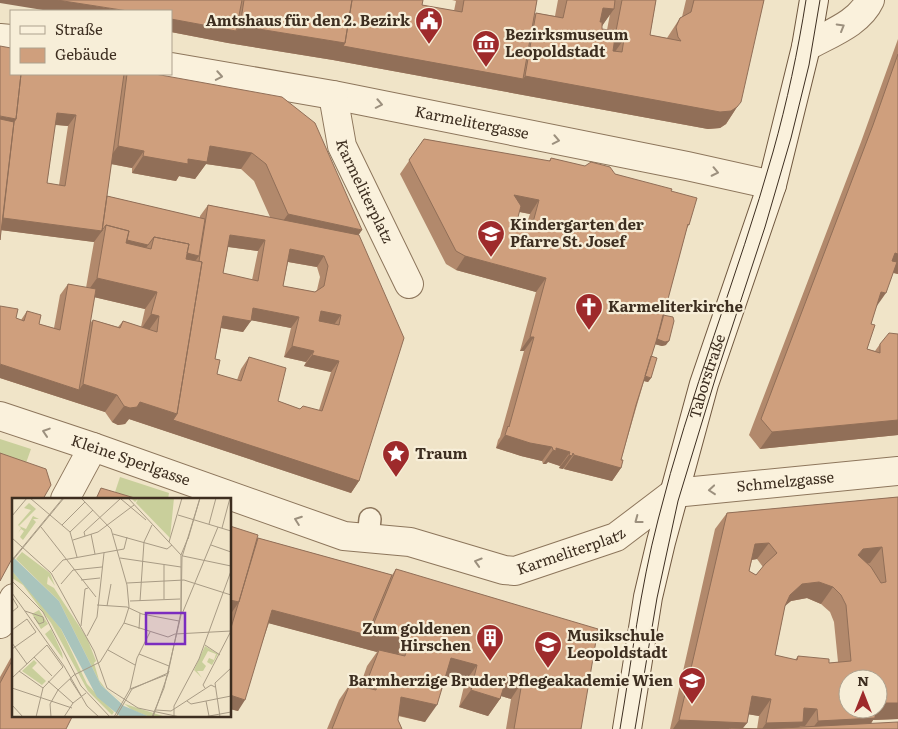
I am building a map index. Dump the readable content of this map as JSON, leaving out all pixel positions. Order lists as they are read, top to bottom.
{
  "streets": {
    "street": [
      "Karmelitergasse",
      "Karmeliterplatz",
      "Taborstraße",
      "Kleine Sperlgasse",
      "Schmelzgasse"
    ]
  },
  "crossings": [
    ["Karmelitergasse", "Karmeliterplatz"],
    ["Karmelitergasse", "Taborstraße"],
    ["Karmeliterplatz", "Taborstraße"],
    ["Karmeliterplatz", "Kleine Sperlgasse"],
    ["Karmeliterplatz", "Schmelzgasse"],
    ["Taborstraße", "Schmelzgasse"]
  ],
  "one_way": [
    "Karmelitergasse",
    "Karmeliterplatz",
    "Kleine Sperlgasse",
    "Schmelzgasse"
  ],
  "places": {
    "public building": ["Amtshaus für den 2. Bezirk"],
    "museum": ["Bezirksmuseum Leopoldstadt"],
    "school or university": ["Kindergarten der Pfarre St. Josef", "Musikschule Leopoldstadt", "Barmherzige Bruder Pflegeakademie Wien"],
    "church": ["Karmeliterkirche"],
    "place": ["Traum"],
    "building": ["Zum goldenen Hirschen"]
  },
  "legend": ["Straße", "Gebäude"],
  "north": "top"
}
